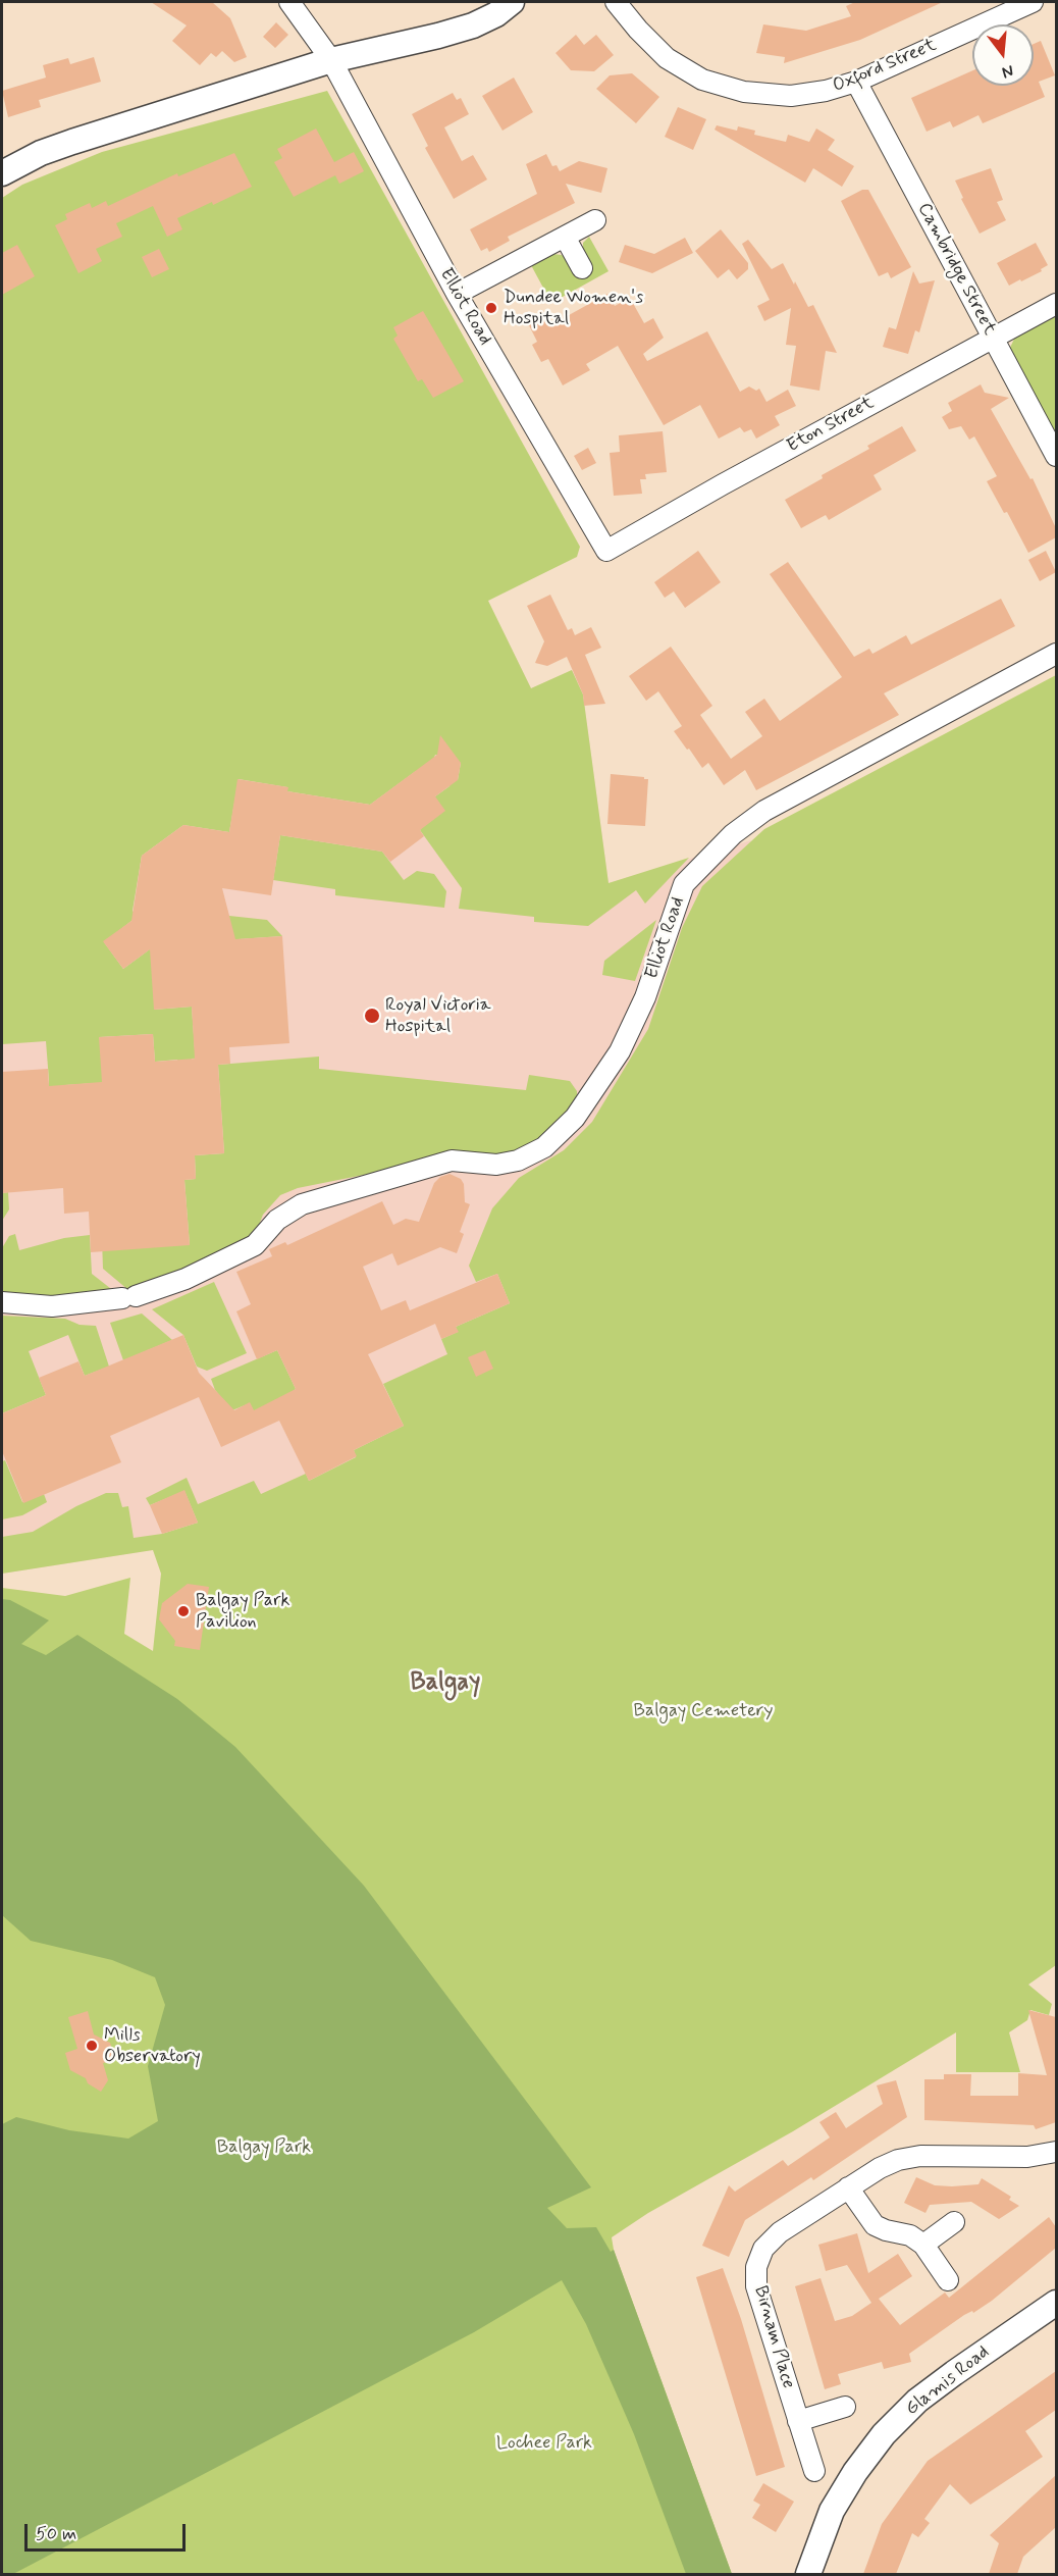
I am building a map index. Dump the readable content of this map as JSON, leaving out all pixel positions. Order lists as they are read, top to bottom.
{
  "streets": {
    "street": [
      "Oxford Street",
      "Cambridge Street",
      "Elliot Road",
      "Eton Street",
      "Birnam Place",
      "Glamis Road"
    ]
  },
  "crossings": [
    ["Oxford Street", "Cambridge Street"],
    ["Cambridge Street", "Eton Street"],
    ["Elliot Road", "Eton Street"]
  ],
  "districts": ["Balgay"],
  "parks": ["Balgay Cemetery", "Balgay Park", "Lochee Park"],
  "places": [
    "Dundee Women's Hospital",
    "Royal Victoria Hospital",
    "Balgay Park Pavilion",
    "Mills Observatory"
  ],
  "scale_bar": "50 m",
  "north": "bottom"
}
